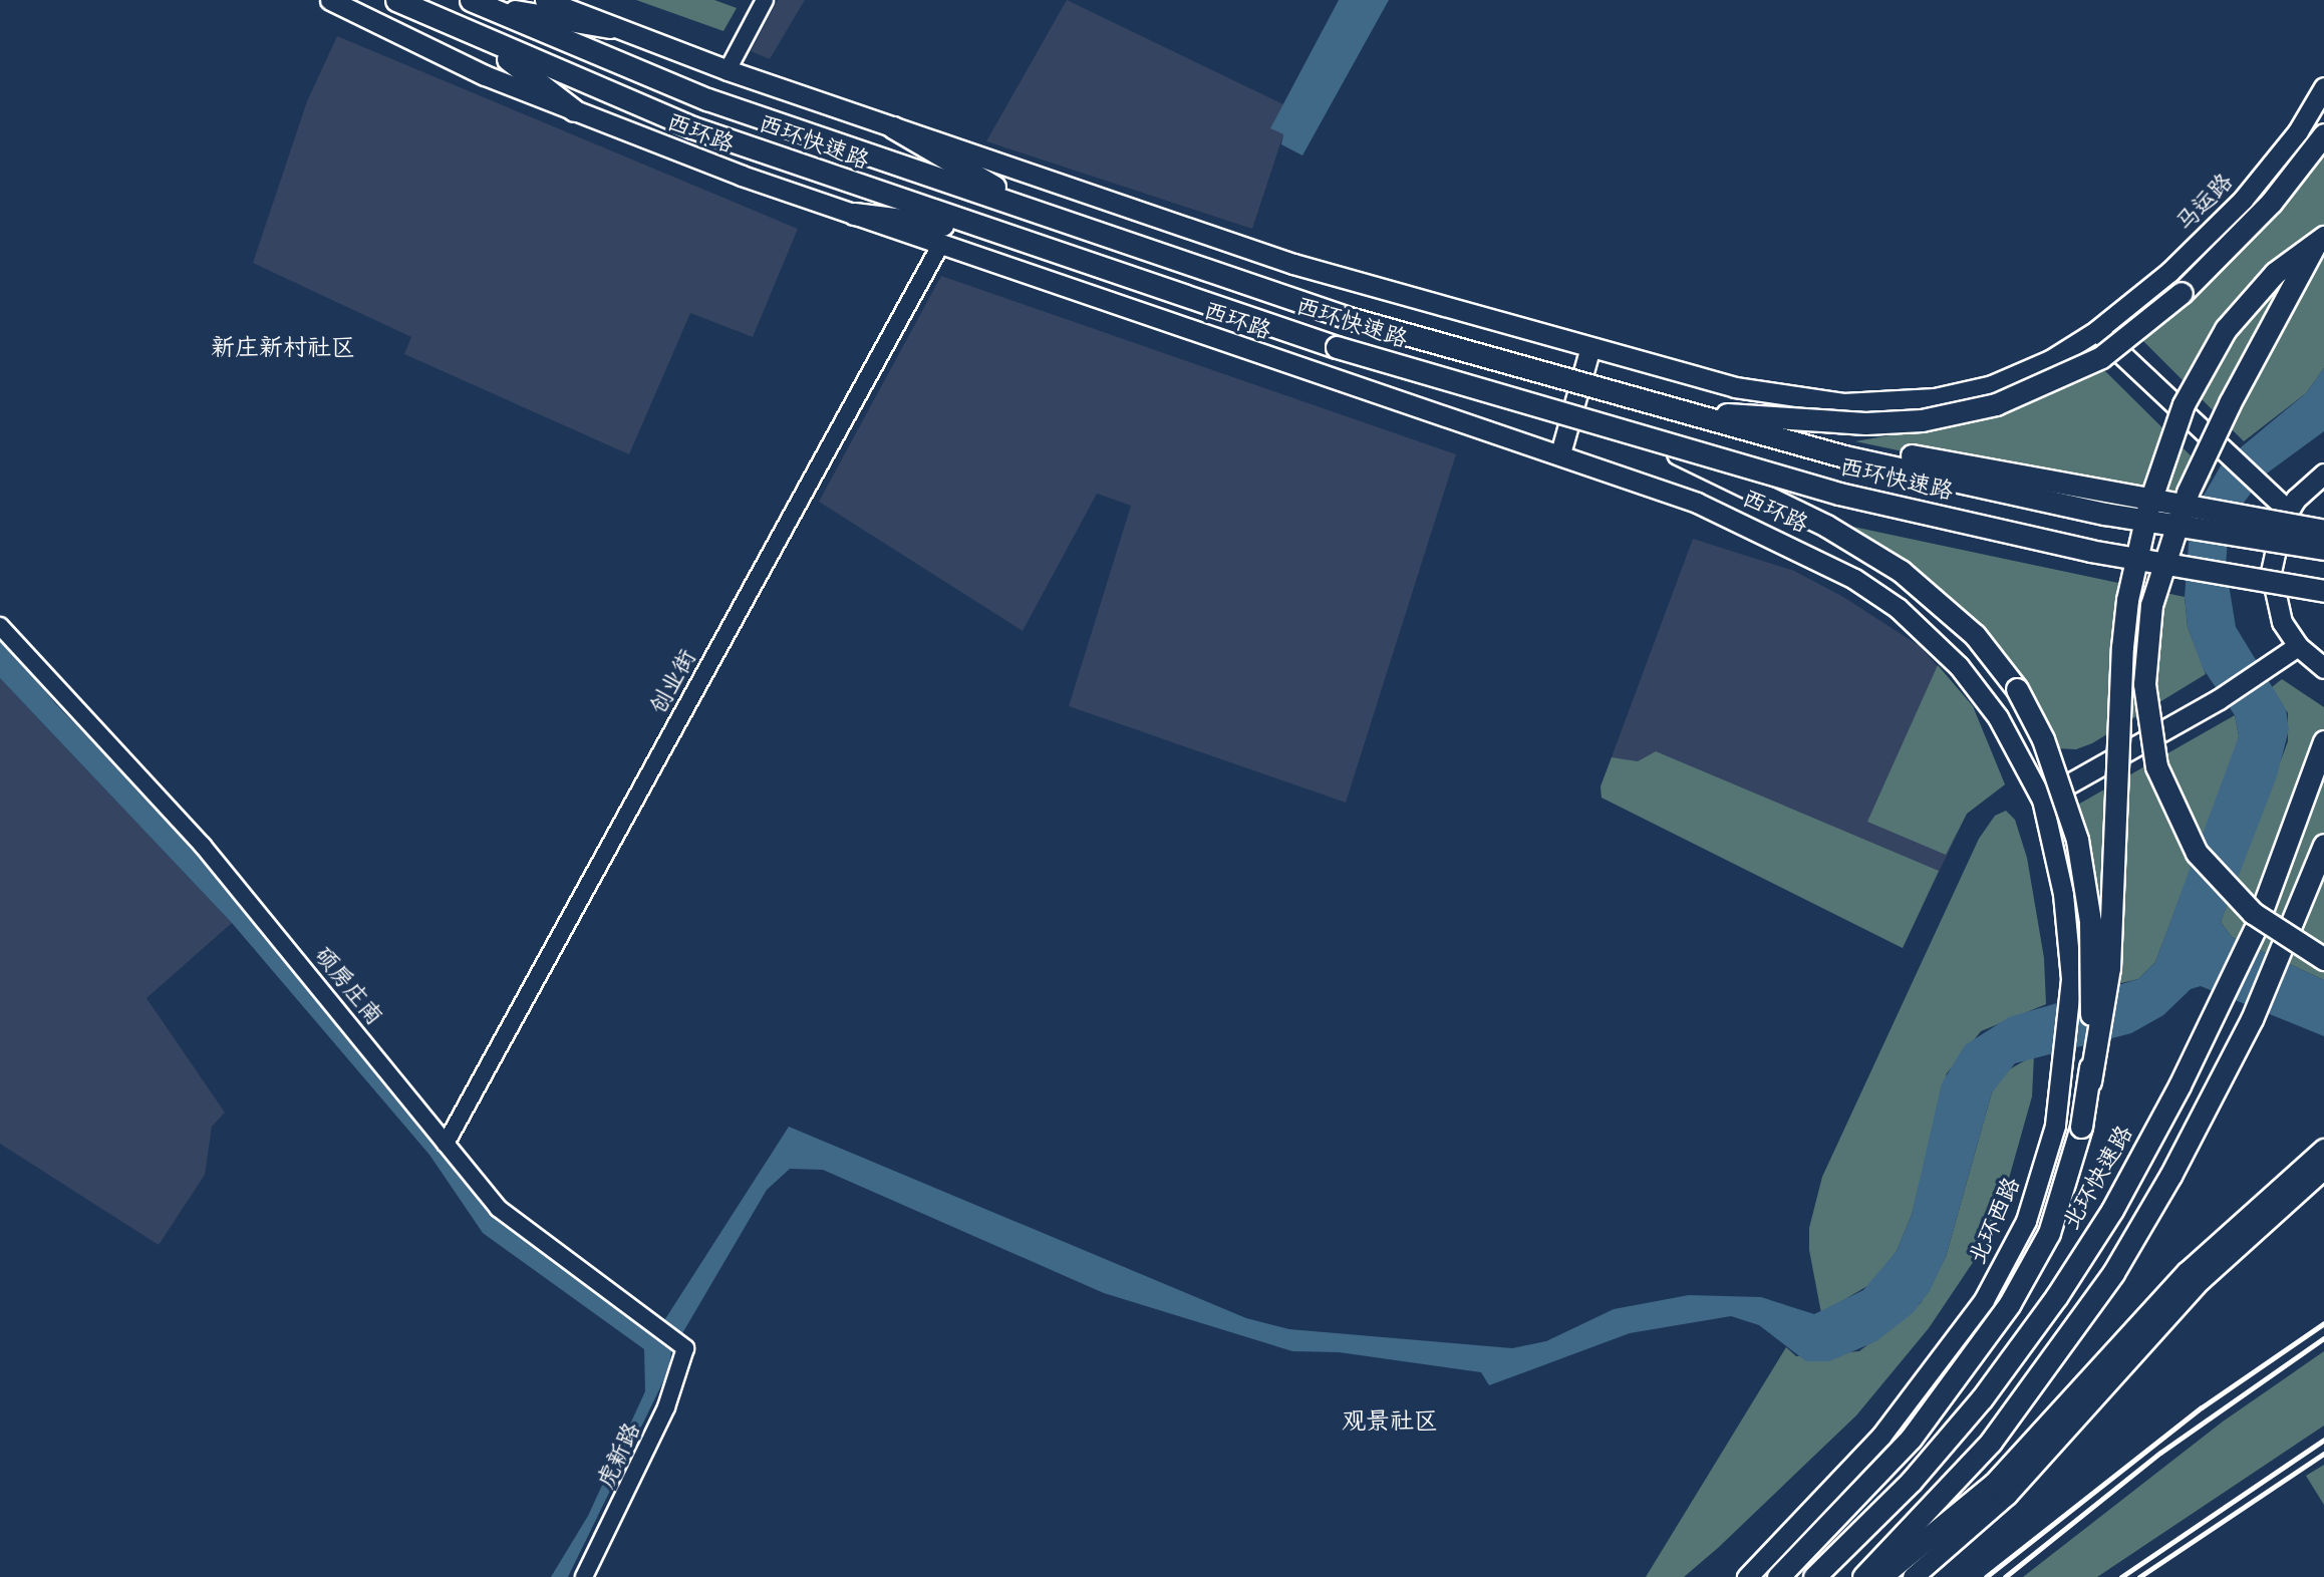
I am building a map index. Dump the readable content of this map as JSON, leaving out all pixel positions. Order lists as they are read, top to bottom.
{
  "streets": {
    "highway": ["西环快速路", "北环快速路"],
    "main road": ["西环路", "马运路", "北环西路"],
    "street": ["创业街", "硕房庄南", "虎新路"]
  },
  "crossings": [
    ["西环路", "创业街"],
    ["西环路", "北环西路"],
    ["创业街", "硕房庄南"],
    ["硕房庄南", "虎新路"]
  ],
  "districts": ["新庄新村社区", "观景社区"]
}
